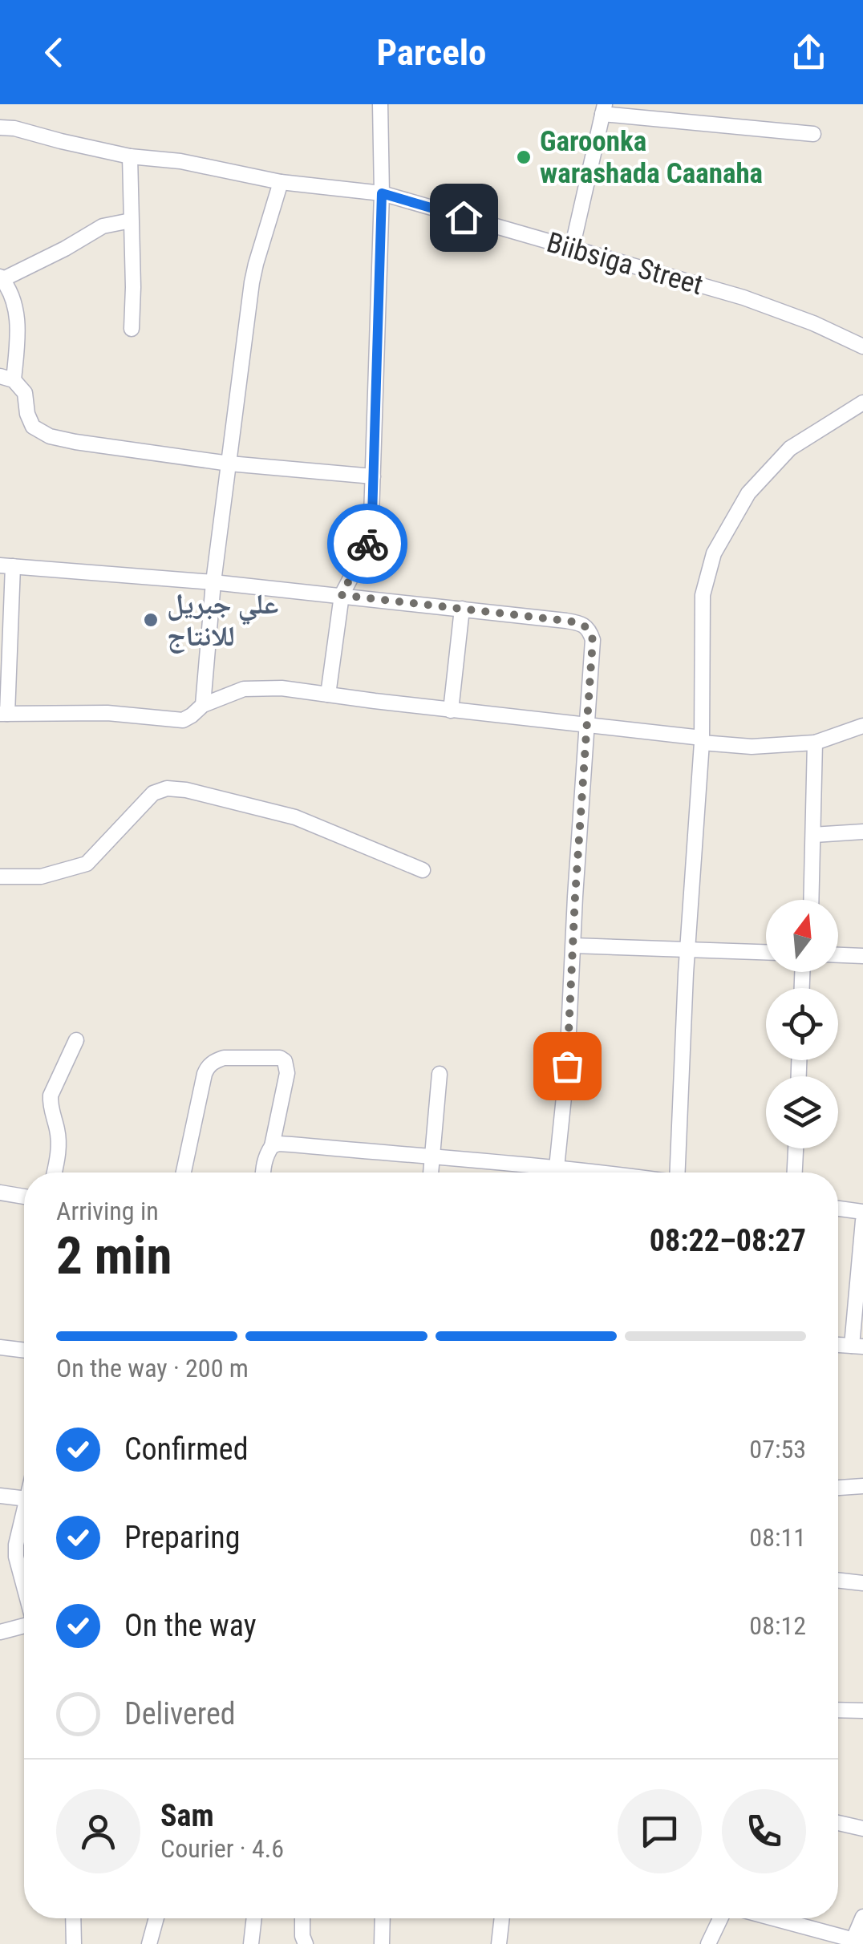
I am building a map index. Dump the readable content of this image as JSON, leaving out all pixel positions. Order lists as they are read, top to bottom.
{
  "streets": {
    "street": ["Biibsiga Street"]
  },
  "places": ["Garoonka warashada Caanaha", "علي جبريل للانتاج"],
  "north": "top",
  "page": {
    "header": "Parcelo",
    "heading": ["2 min", "Arriving in", "08:22–08:27"],
    "panel": ["Sam", "Courier · 4.6"],
    "bar": "On the way · 200 m",
    "list": [
      ["Confirmed", "07:53"],
      ["Preparing", "08:11"],
      ["On the way", "08:12"],
      "Delivered"
    ]
  }
}
